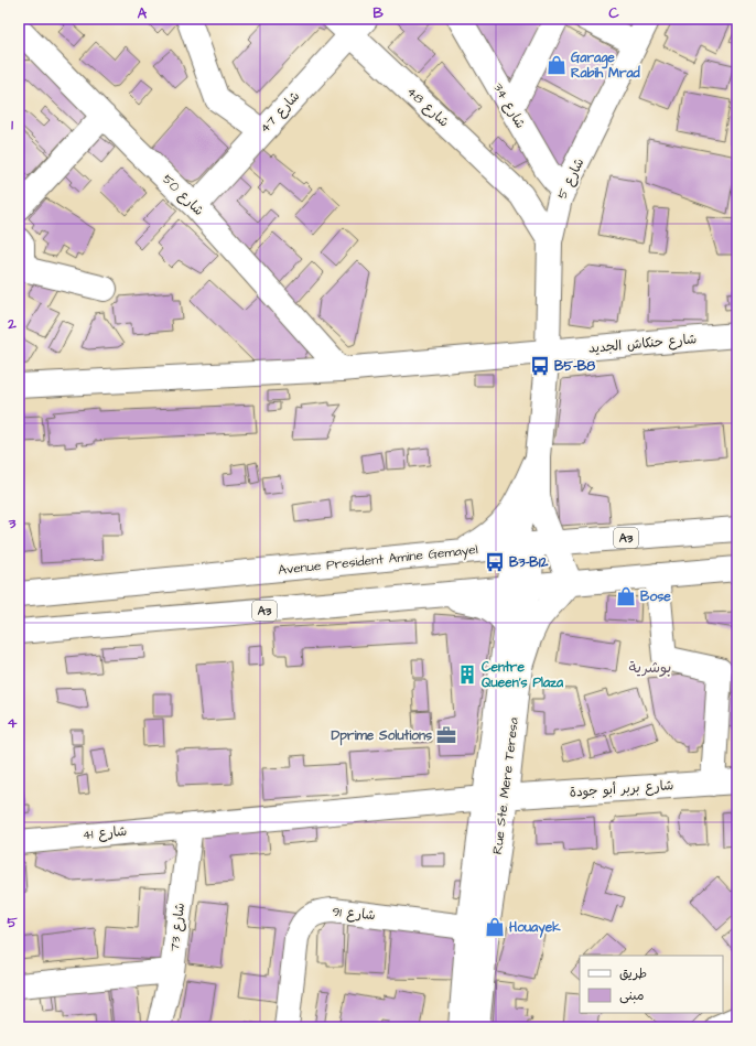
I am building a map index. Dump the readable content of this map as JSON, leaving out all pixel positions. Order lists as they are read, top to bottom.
{
  "streets": {
    "main road": [
      "شارع 34",
      "شارع 48",
      "شارع 47",
      "شارع 5",
      "شارع 50",
      "شارع حنكاش الجديد",
      "A3",
      "Avenue President Amine Gemayel",
      "Rue Ste. Mere Teresa",
      "شارع بربر أبو جودة",
      "شارع 41",
      "شارع 91",
      "شارع 73"
    ]
  },
  "crossings": [
    ["شارع 34", "شارع 5"],
    ["شارع 48", "شارع 47"],
    ["شارع 48", "شارع 5"],
    ["شارع 47", "شارع 50"],
    ["شارع 5", "شارع حنكاش الجديد"],
    ["شارع 5", "Rue Ste. Mere Teresa"],
    ["شارع 50", "شارع حنكاش الجديد"],
    ["A3", "Rue Ste. Mere Teresa"],
    ["Avenue President Amine Gemayel", "Rue Ste. Mere Teresa"],
    ["Rue Ste. Mere Teresa", "شارع بربر أبو جودة"],
    ["Rue Ste. Mere Teresa", "شارع 91"],
    ["شارع بربر أبو جودة", "شارع 41"],
    ["شارع بربر أبو جودة", "شارع 73"],
    ["شارع 41", "شارع 73"]
  ],
  "districts": ["بوشرية"],
  "places": {
    "shop": ["Garage Rabih Mrad", "Bose", "Houayek"],
    "bus stop": ["B5-B8", "B3-B12"],
    "building": ["Centre Queen's Plaza"],
    "office": ["Dprime Solutions"]
  },
  "legend": ["طريق", "مبنى"],
  "grid": {
    "columns": ["A", "B", "C"],
    "rows": [
      "1",
      "2",
      "3",
      "4",
      "5"
    ]
  }
}
